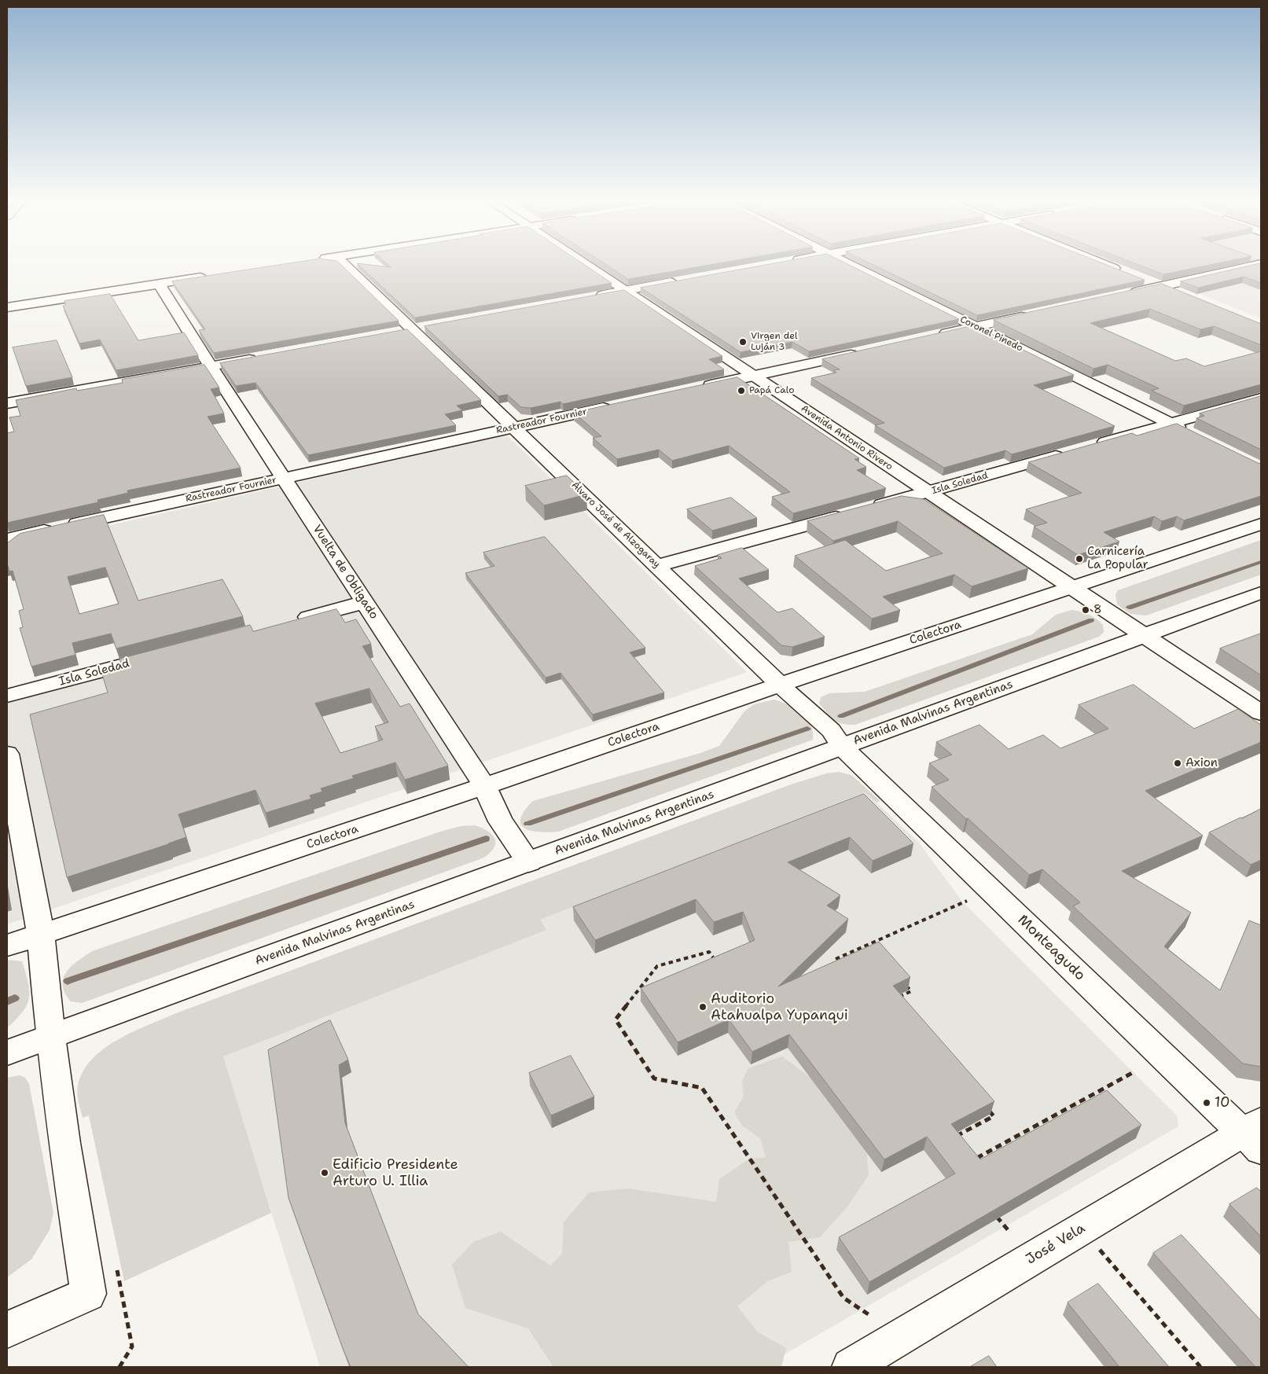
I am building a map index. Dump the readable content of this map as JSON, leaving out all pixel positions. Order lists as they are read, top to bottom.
{
  "streets": {
    "street": [
      "Coronel Pinedo",
      "Rastreador Fournier",
      "Avenida Antonio Rivero",
      "Isla Soledad",
      "Álvaro José de Alzogaray",
      "Vuelta de Obligado",
      "Colectora",
      "Avenida Malvinas Argentinas",
      "Monteagudo",
      "José Vela"
    ]
  },
  "crossings": [
    ["Rastreador Fournier", "Álvaro José de Alzogaray"],
    ["Rastreador Fournier", "Vuelta de Obligado"],
    ["Avenida Antonio Rivero", "Isla Soledad"],
    ["Avenida Antonio Rivero", "Colectora"],
    ["Avenida Antonio Rivero", "Avenida Malvinas Argentinas"],
    ["Isla Soledad", "Álvaro José de Alzogaray"],
    ["Álvaro José de Alzogaray", "Colectora"],
    ["Álvaro José de Alzogaray", "Avenida Malvinas Argentinas"],
    ["Álvaro José de Alzogaray", "Monteagudo"],
    ["Vuelta de Obligado", "Colectora"],
    ["Vuelta de Obligado", "Avenida Malvinas Argentinas"],
    ["Avenida Malvinas Argentinas", "Monteagudo"],
    ["Monteagudo", "José Vela"]
  ],
  "places": [
    "Virgen del Luján 3",
    "Papá Calo",
    "Carnicería La Popular",
    "8",
    "Axion",
    "Auditorio Atahualpa Yupanqui",
    "10",
    "Edificio Presidente Arturo U. Illia"
  ]
}
